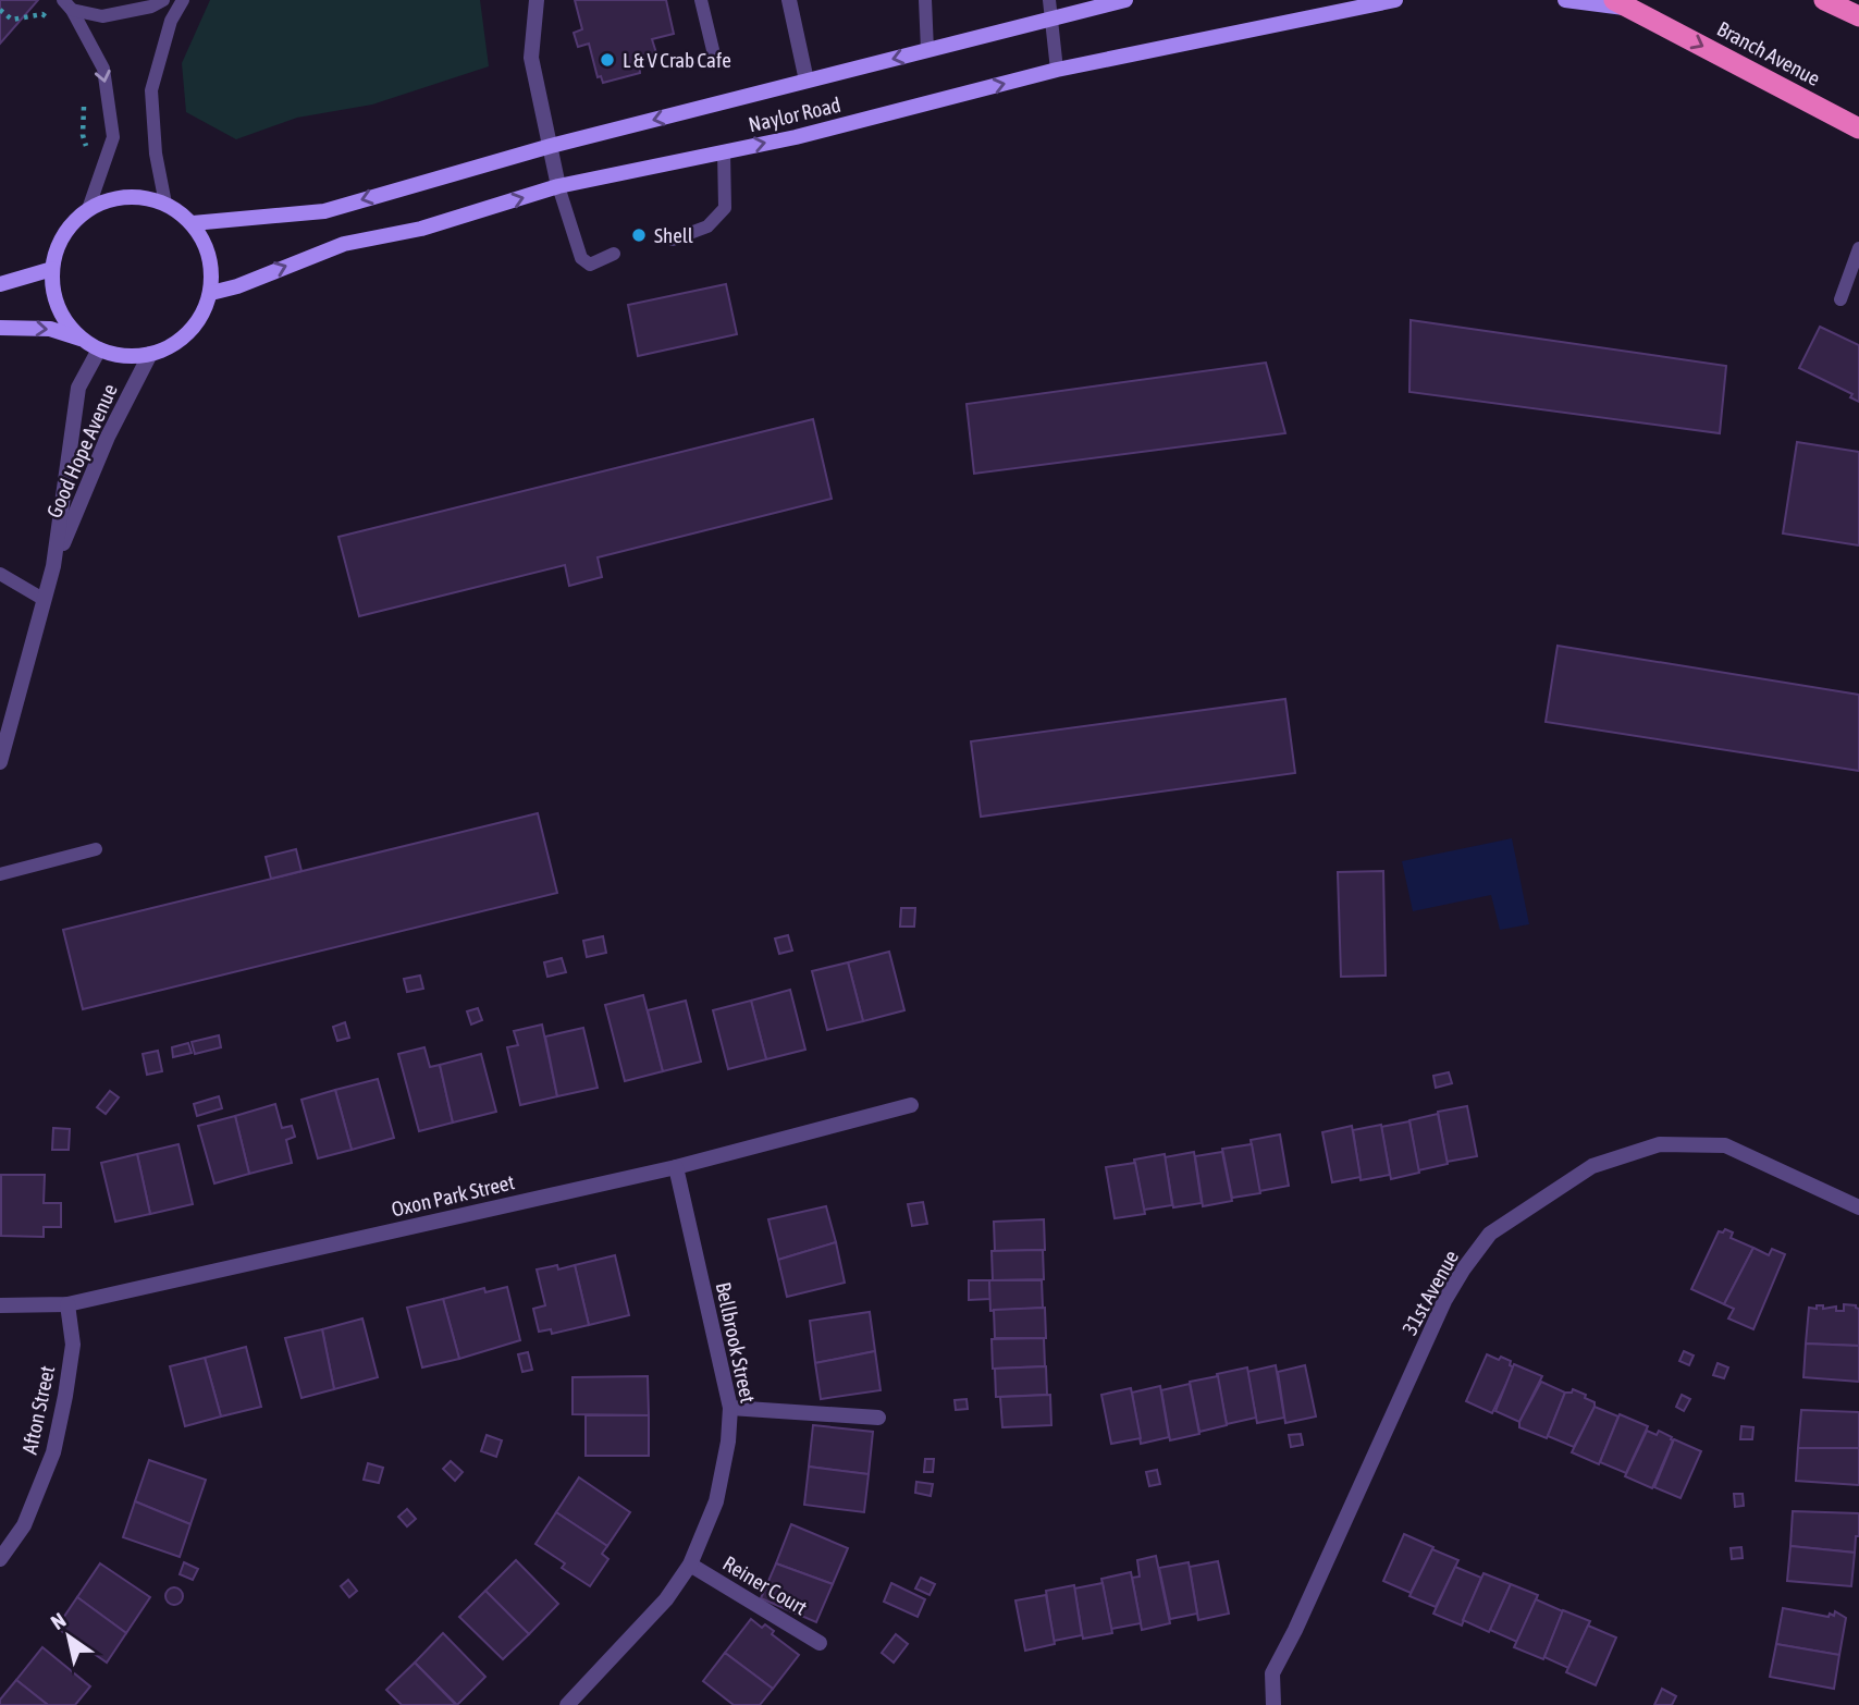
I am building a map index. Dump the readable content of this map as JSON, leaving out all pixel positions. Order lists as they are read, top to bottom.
{
  "streets": {
    "highway": ["Branch Avenue"],
    "main road": ["Naylor Road"],
    "street": [
      "Good Hope Avenue",
      "Oxon Park Street",
      "31st Avenue",
      "Bellbrook Street",
      "Afton Street",
      "Reiner Court"
    ]
  },
  "crossings": [
    ["Naylor Road", "Good Hope Avenue"],
    ["Oxon Park Street", "Bellbrook Street"],
    ["Oxon Park Street", "Afton Street"],
    ["Bellbrook Street", "Reiner Court"]
  ],
  "one_way": ["Branch Avenue"],
  "places": ["L & V Crab Cafe", "Shell"],
  "north": "top left"
}
